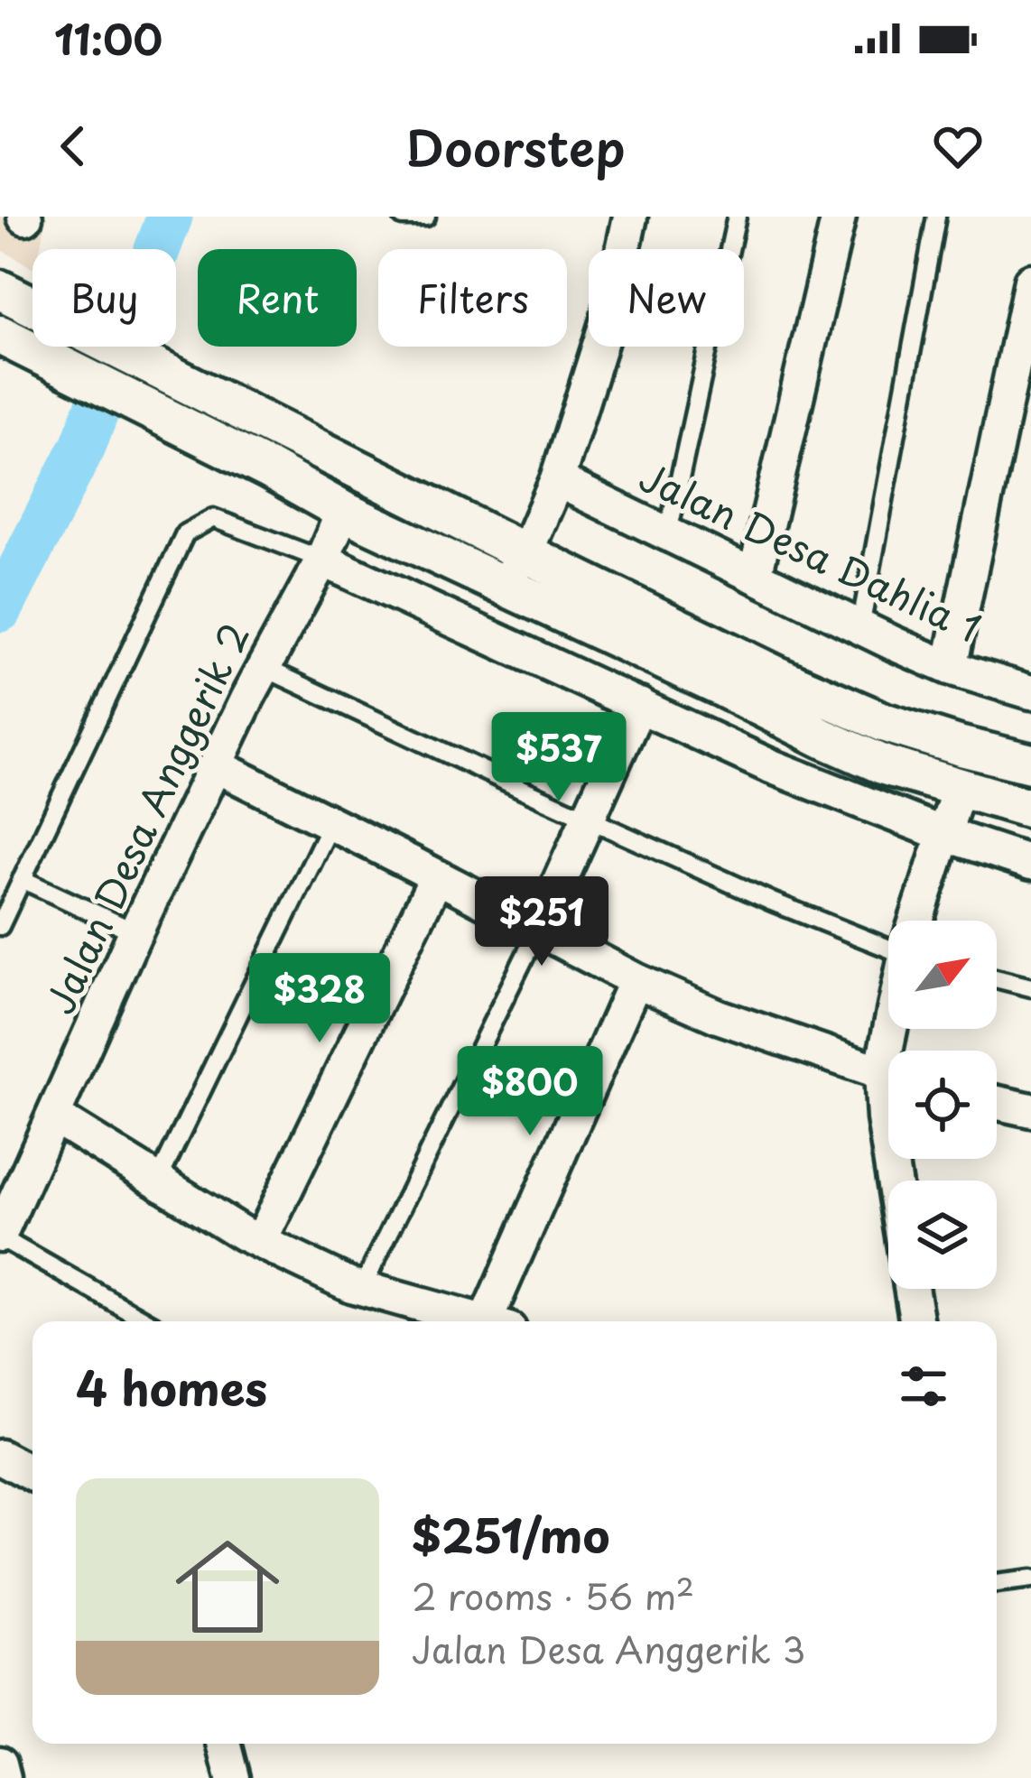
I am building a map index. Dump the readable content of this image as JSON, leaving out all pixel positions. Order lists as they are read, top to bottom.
{
  "streets": {
    "street": ["Jalan Desa Dahlia 1", "Jalan Desa Anggerik 2"]
  },
  "north": "top right",
  "page": {
    "status": "11:00",
    "header": "Doorstep",
    "chip": [
      "Buy",
      "Rent",
      "Filters",
      "New"
    ],
    "price": [
      "$537",
      "$251",
      "$328",
      "$800"
    ],
    "heading": "4 homes",
    "list": [
      {
        "name": "$251/mo",
        "note": "2 rooms · 56 m² · Jalan Desa Anggerik 3"
      }
    ]
  }
}
